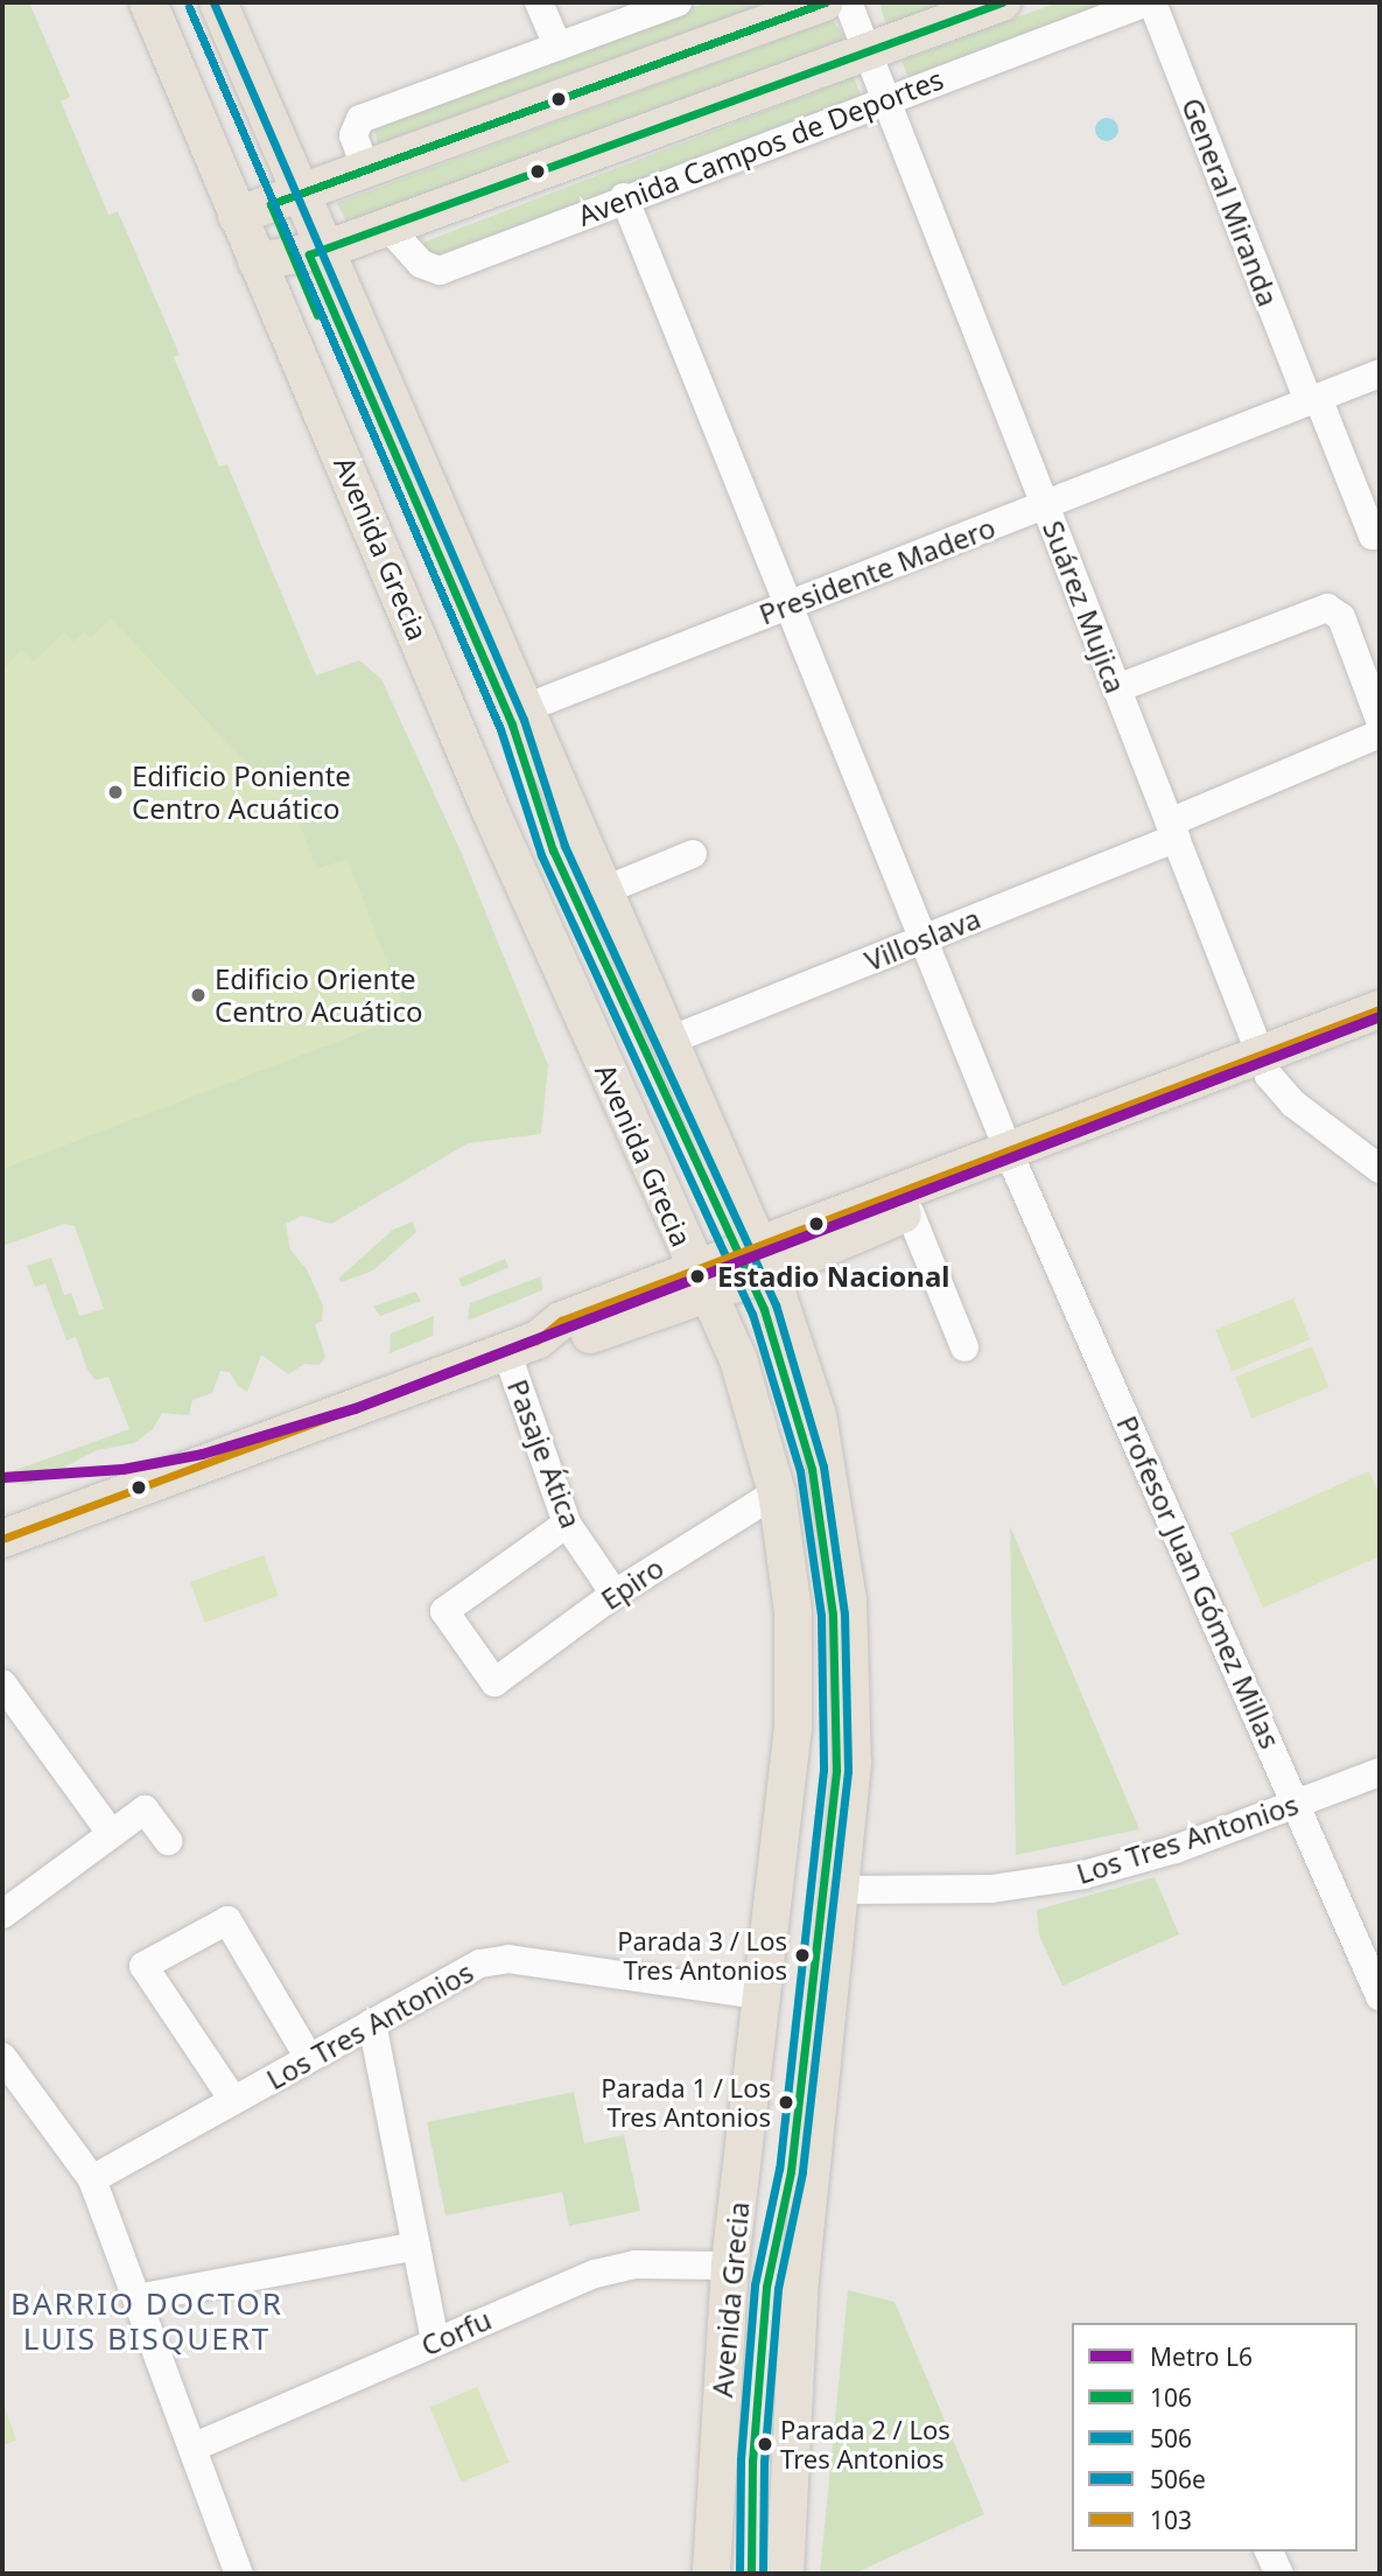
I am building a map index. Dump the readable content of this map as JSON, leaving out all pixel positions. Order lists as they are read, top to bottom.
{
  "streets": {
    "main road": ["Avenida Campos de Deportes", "Avenida Grecia"],
    "street": [
      "General Miranda",
      "Presidente Madero",
      "Suárez Mujica",
      "Villoslava",
      "Pasaje Ática",
      "Profesor Juan Gómez Millas",
      "Epiro",
      "Los Tres Antonios",
      "Corfu"
    ]
  },
  "crossings": [
    ["Avenida Campos de Deportes", "General Miranda"],
    ["Avenida Campos de Deportes", "Avenida Grecia"],
    ["Avenida Campos de Deportes", "Suárez Mujica"],
    ["Avenida Campos de Deportes", "Profesor Juan Gómez Millas"],
    ["General Miranda", "Presidente Madero"],
    ["Avenida Grecia", "Epiro"],
    ["Avenida Grecia", "Los Tres Antonios"],
    ["Avenida Grecia", "Corfu"],
    ["Presidente Madero", "Suárez Mujica"],
    ["Presidente Madero", "Profesor Juan Gómez Millas"],
    ["Suárez Mujica", "Villoslava"],
    ["Villoslava", "Profesor Juan Gómez Millas"],
    ["Pasaje Ática", "Epiro"],
    ["Profesor Juan Gómez Millas", "Los Tres Antonios"]
  ],
  "districts": ["BARRIO DOCTOR LUIS BISQUERT"],
  "places": [
    "Edificio Poniente Centro Acuático",
    "Edificio Oriente Centro Acuático",
    "Estadio Nacional",
    "Parada 3 / Los Tres Antonios",
    "Parada 1 / Los Tres Antonios",
    "Parada 2 / Los Tres Antonios"
  ],
  "lines": [
    "transit line 106",
    "transit line 506e",
    "transit line 506",
    "transit line 103",
    "metro line L6"
  ],
  "legend": [
    "Metro L6",
    "106",
    "506",
    "506e",
    "103"
  ]
}
